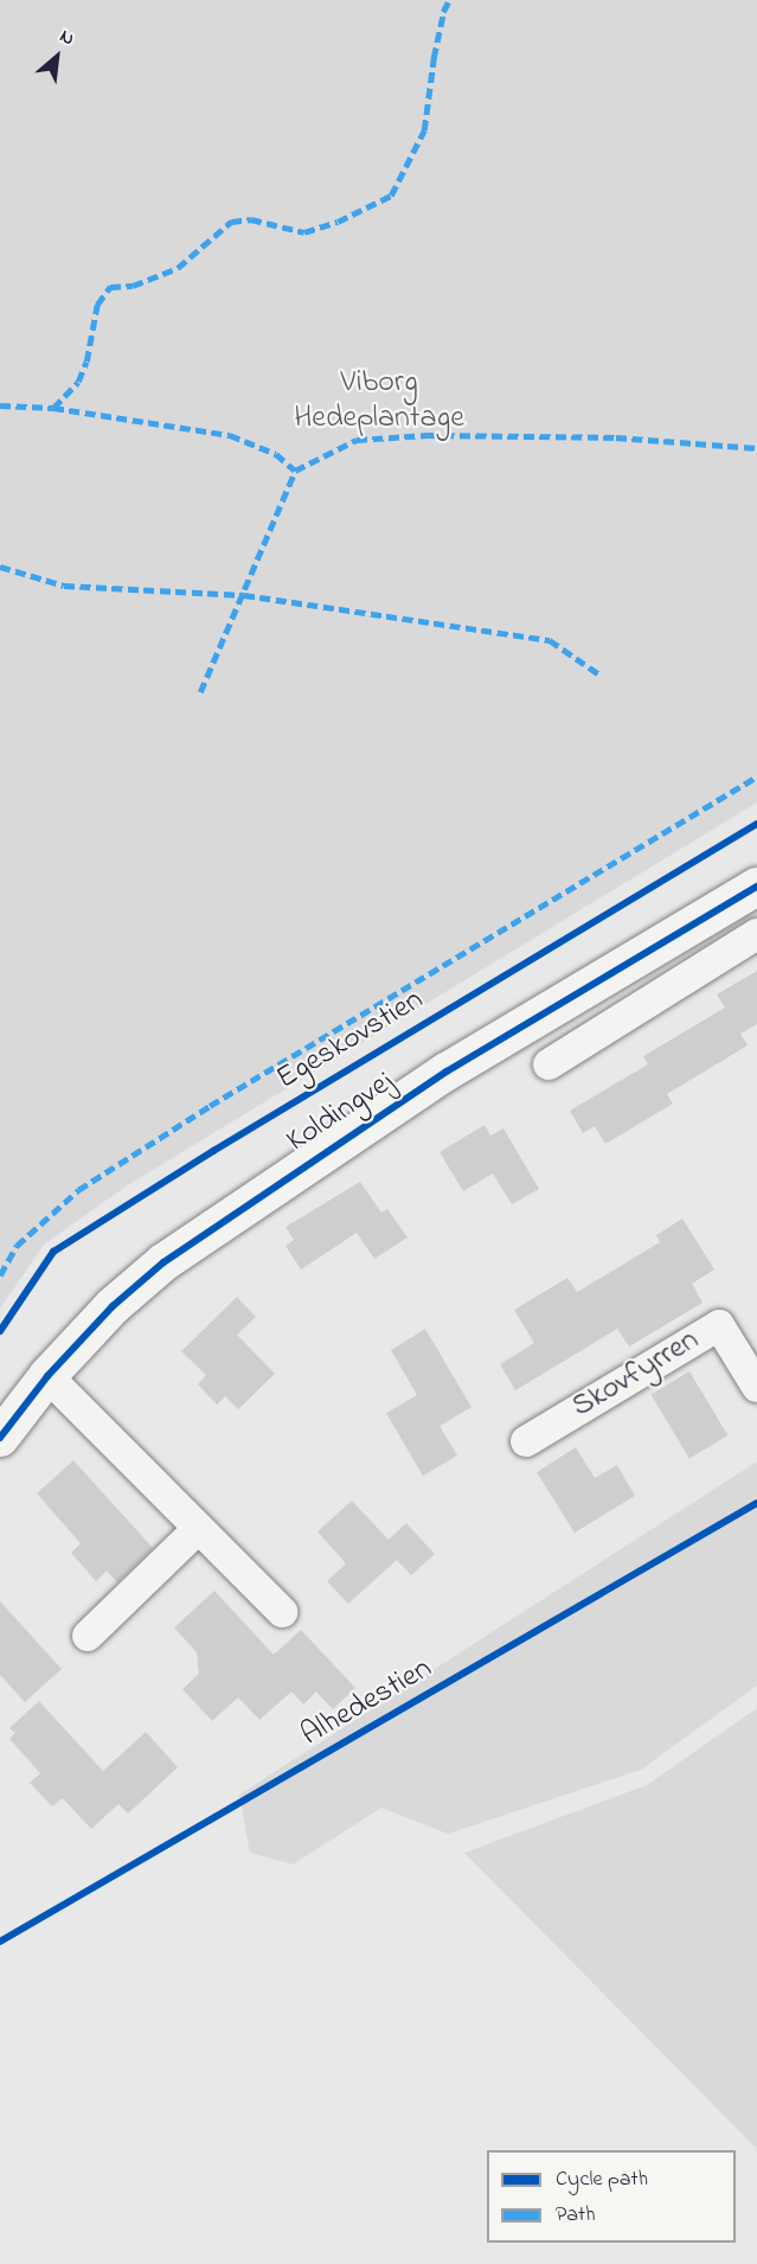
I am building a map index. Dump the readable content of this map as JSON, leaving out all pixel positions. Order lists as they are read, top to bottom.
{
  "streets": {
    "street": ["Koldingvej", "Skovfyrren"],
    "cycle path": ["Egeskovstien", "Alhedestien"]
  },
  "parks": ["Viborg Hedeplantage"],
  "legend": ["Cycle path", "Path"],
  "north": "top right"
}
